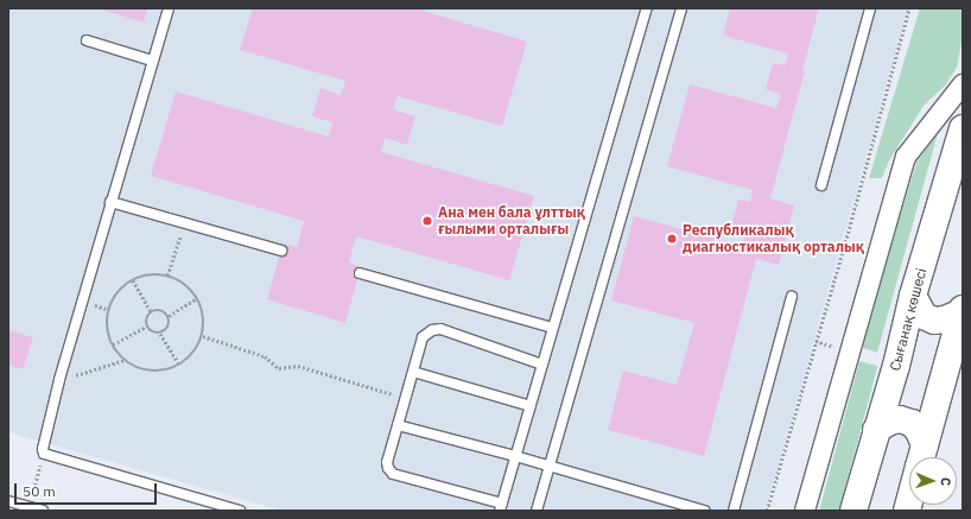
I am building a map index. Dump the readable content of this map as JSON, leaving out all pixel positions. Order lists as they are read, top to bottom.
{
  "streets": {
    "main road": ["Сығанақ көшесі"]
  },
  "places": ["Ана мен бала ұлттық ғылыми орталығы", "Республикалық диагностикалық орталық"],
  "scale_bar": "50 m",
  "north": "right"
}
